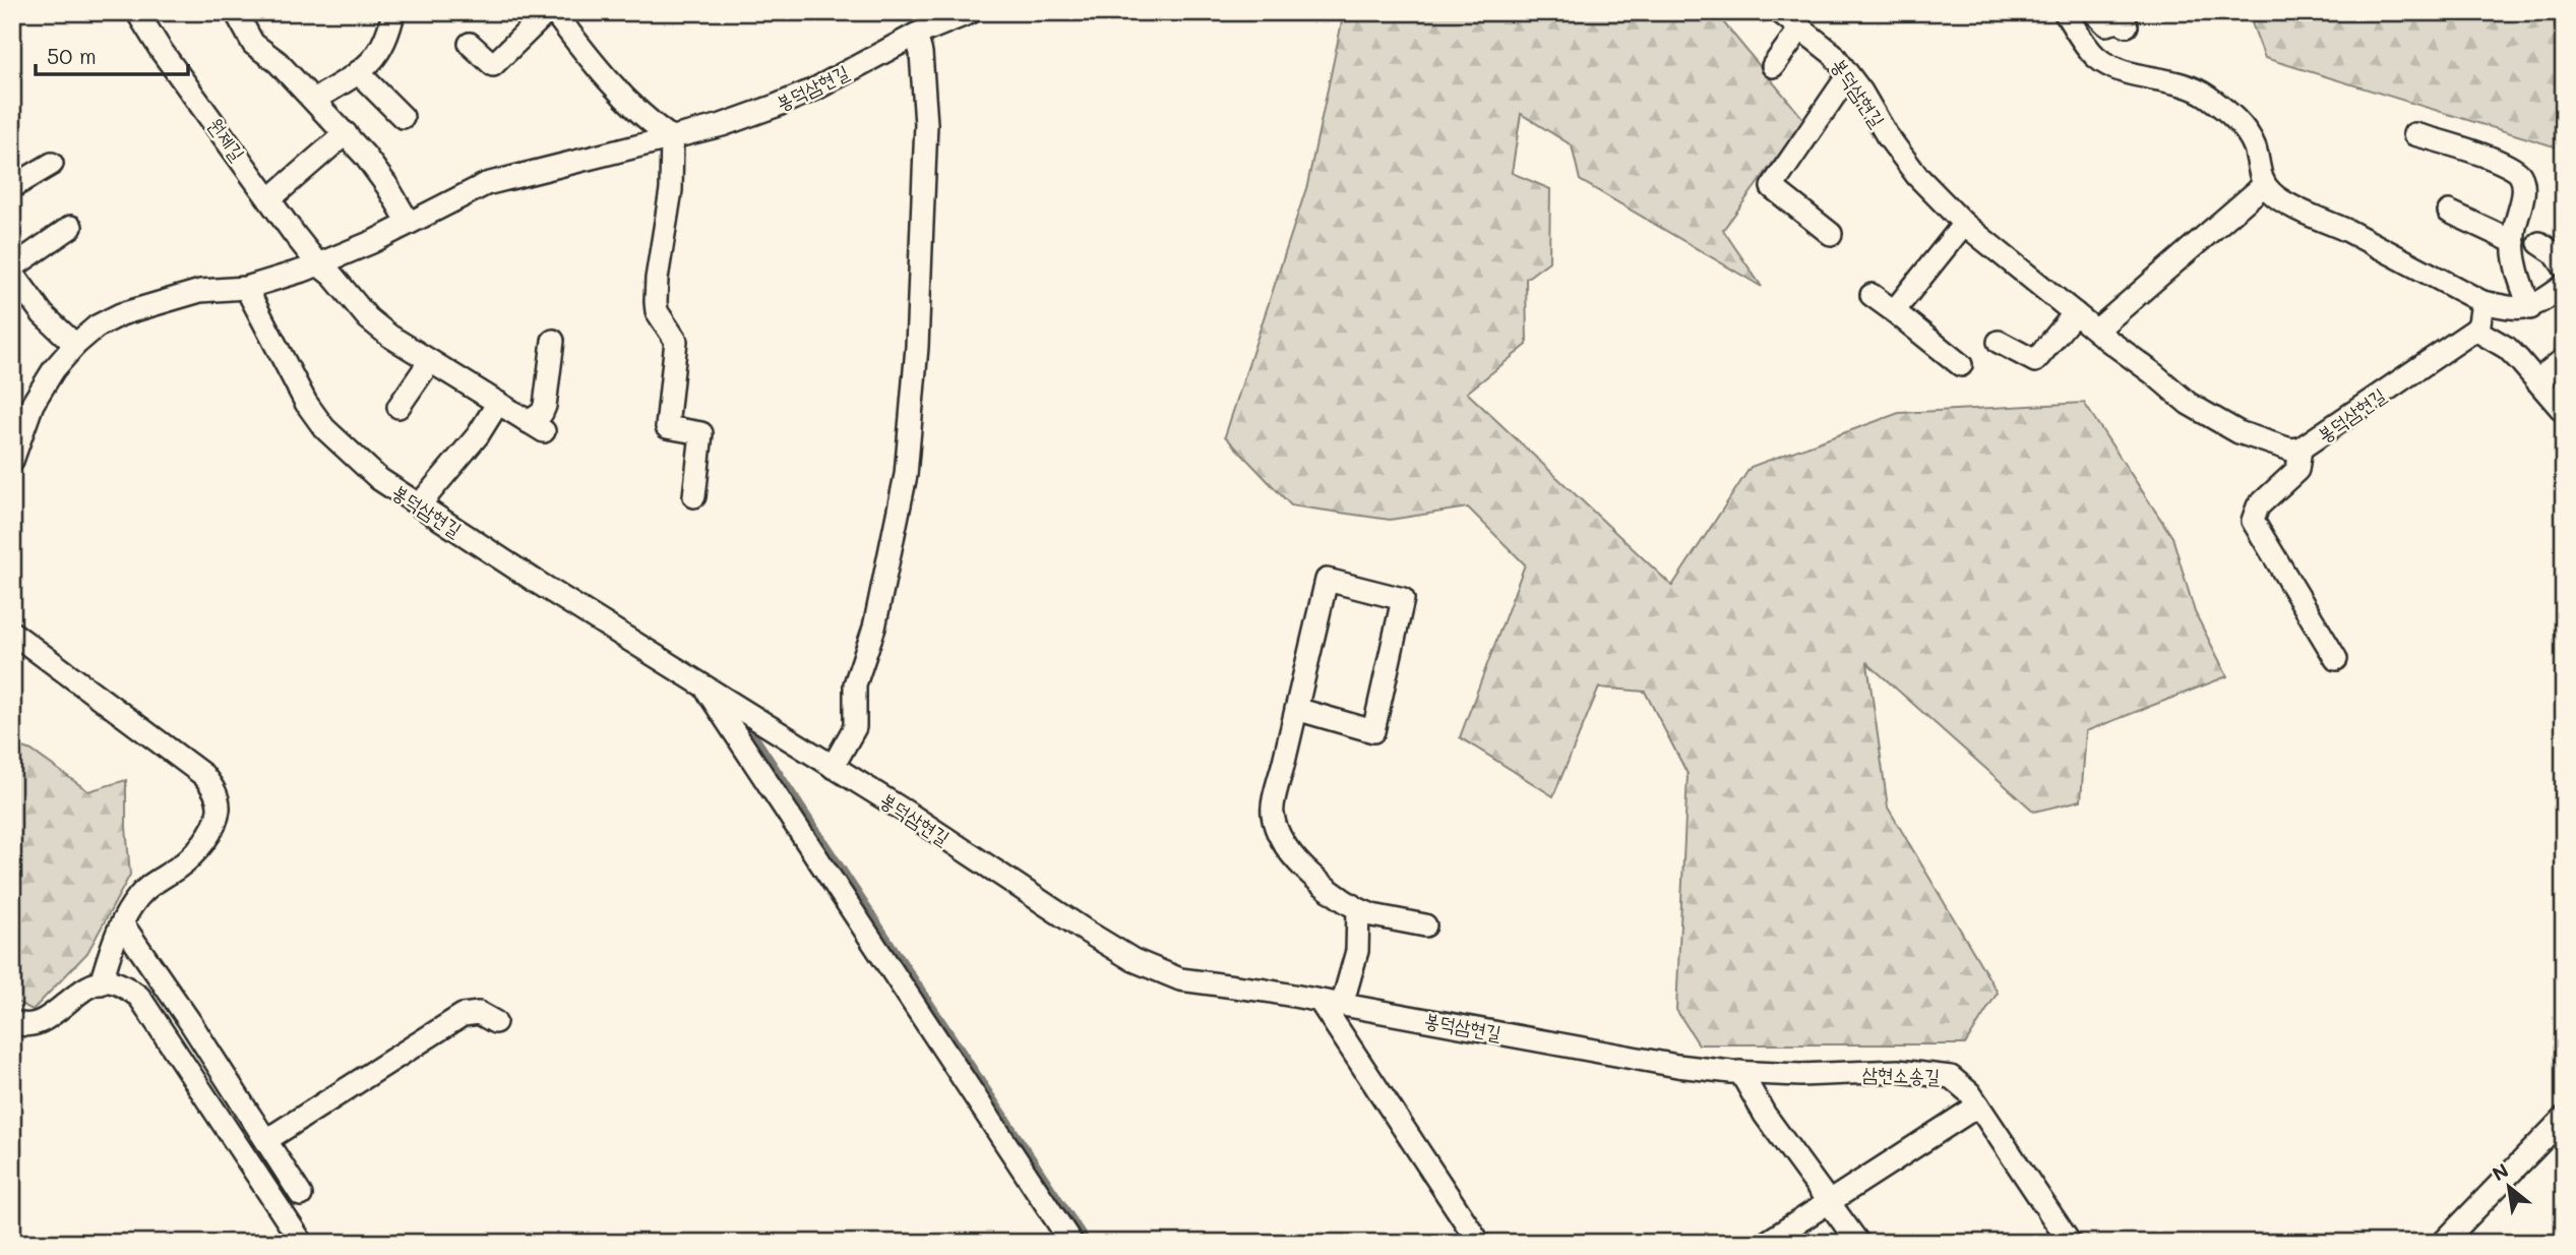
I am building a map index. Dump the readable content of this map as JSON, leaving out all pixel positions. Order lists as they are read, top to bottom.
{
  "streets": {
    "street": ["봉덕삼현길", "원제길", "삼현소송길"]
  },
  "crossings": [
    ["봉덕삼현길", "원제길"],
    ["봉덕삼현길", "삼현소송길"]
  ],
  "scale_bar": "50 m",
  "north": "top left"
}
